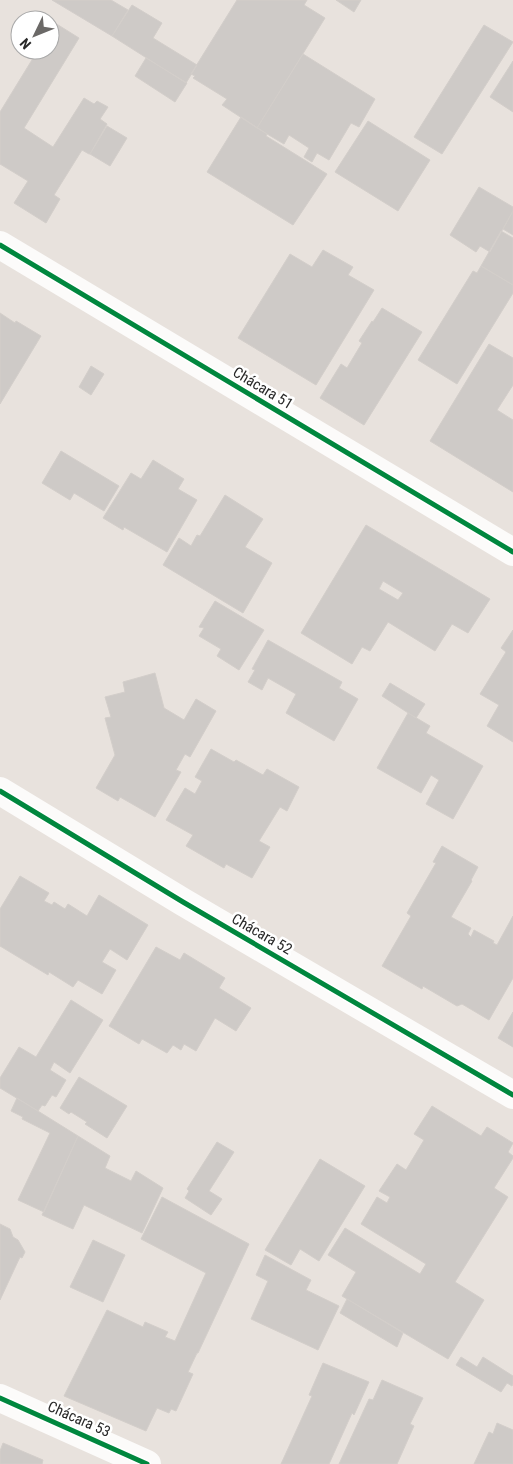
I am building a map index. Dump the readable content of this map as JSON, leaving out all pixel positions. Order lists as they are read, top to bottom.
{
  "streets": {
    "street": ["Chácara 51", "Chácara 52", "Chácara 53"]
  },
  "north": "bottom left"
}
